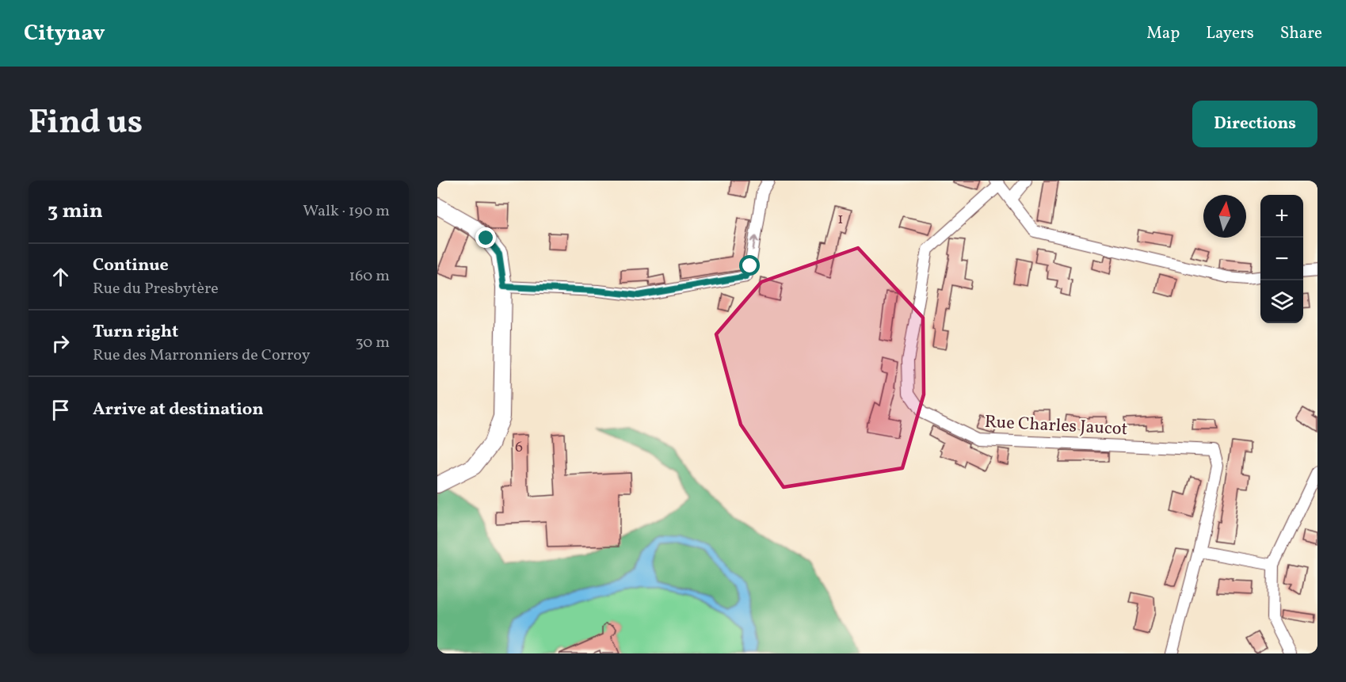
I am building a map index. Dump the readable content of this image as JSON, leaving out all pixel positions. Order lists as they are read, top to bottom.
{
  "streets": {
    "street": ["Rue Charles Jaucot"]
  },
  "house_numbers": ["1", "6"],
  "north": "top",
  "page": {
    "header": "Citynav",
    "nav": ["Map", "Layers", "Share"],
    "title": "Find us",
    "buttons": "Directions",
    "heading": ["3 min", "Walk · 190 m"],
    "map_buttons": ["+", "−"],
    "list": [
      ["Continue", "Rue du Presbytère", "160 m"],
      ["Turn right", "Rue des Marronniers de Corroy", "30 m"],
      "Arrive at destination"
    ]
  }
}
